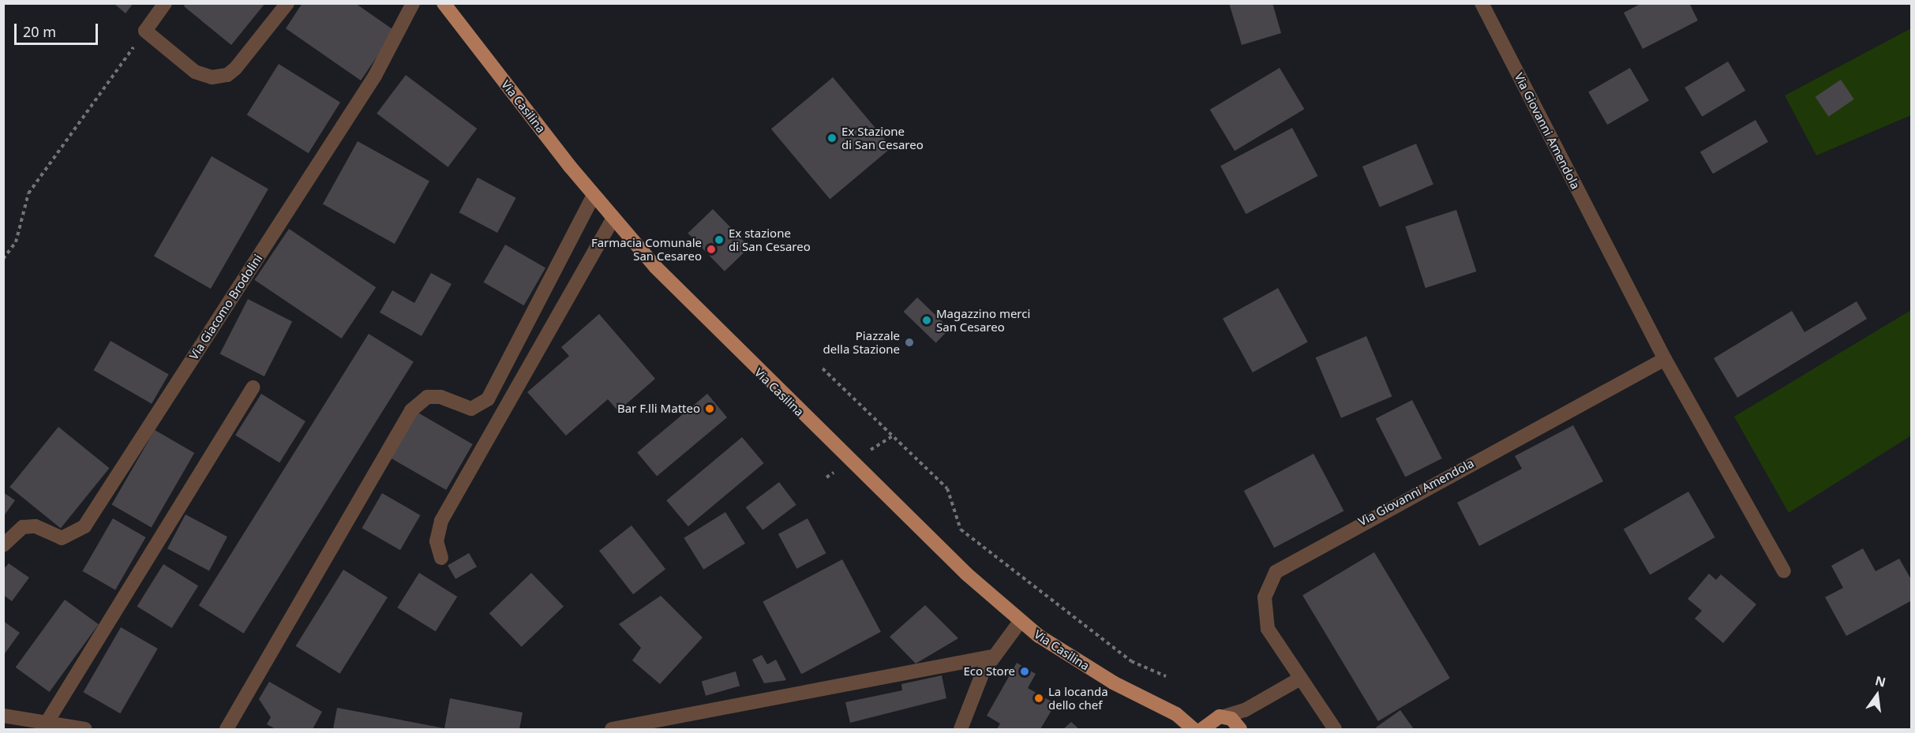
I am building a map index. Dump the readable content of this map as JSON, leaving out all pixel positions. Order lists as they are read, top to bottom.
{
  "streets": {
    "main road": ["Via Casilina"],
    "street": ["Via Giovanni Amendola", "Via Giacomo Brodolini"]
  },
  "places": [
    "Ex Stazione di San Cesareo",
    "Ex stazione di San Cesareo",
    "Farmacia Comunale San Cesareo",
    "Magazzino merci San Cesareo",
    "Piazzale della Stazione",
    "Bar F.lli Matteo",
    "Eco Store",
    "La locanda dello chef"
  ],
  "scale_bar": "20 m",
  "north": "top"
}
